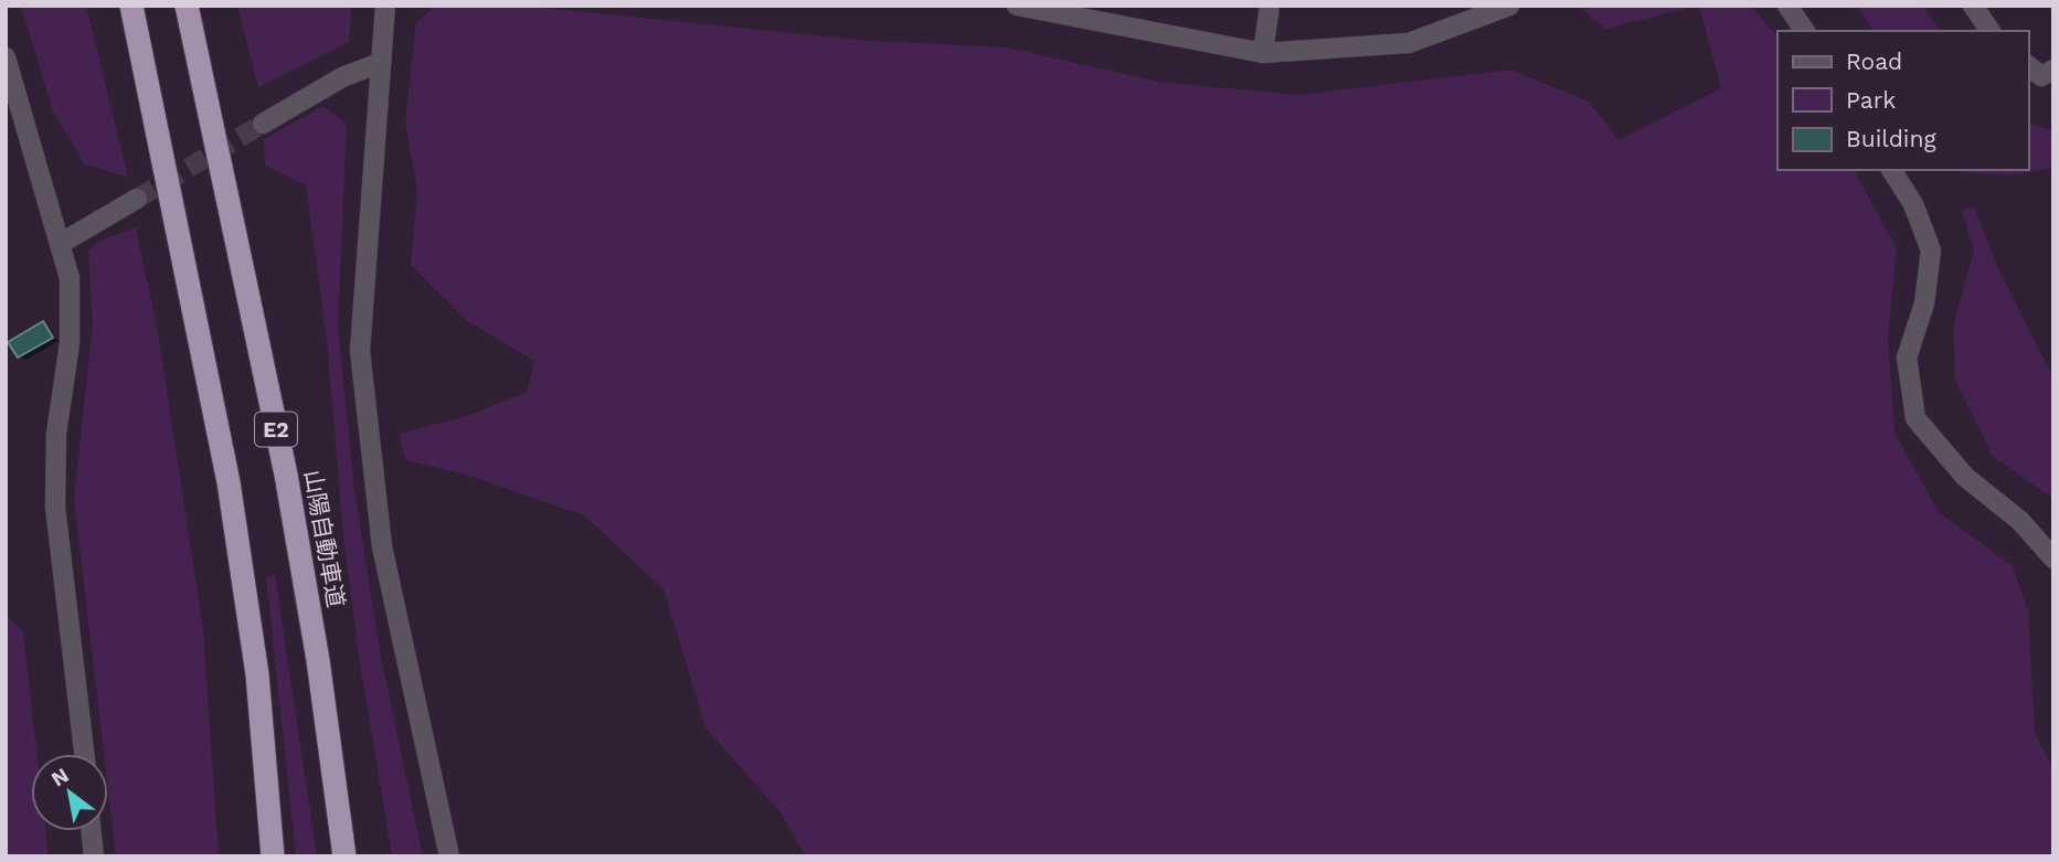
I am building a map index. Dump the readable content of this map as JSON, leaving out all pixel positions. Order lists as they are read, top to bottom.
{
  "streets": {
    "highway": ["E2", "山陽自動車道"]
  },
  "legend": ["Road", "Park", "Building"],
  "north": "top left"
}
